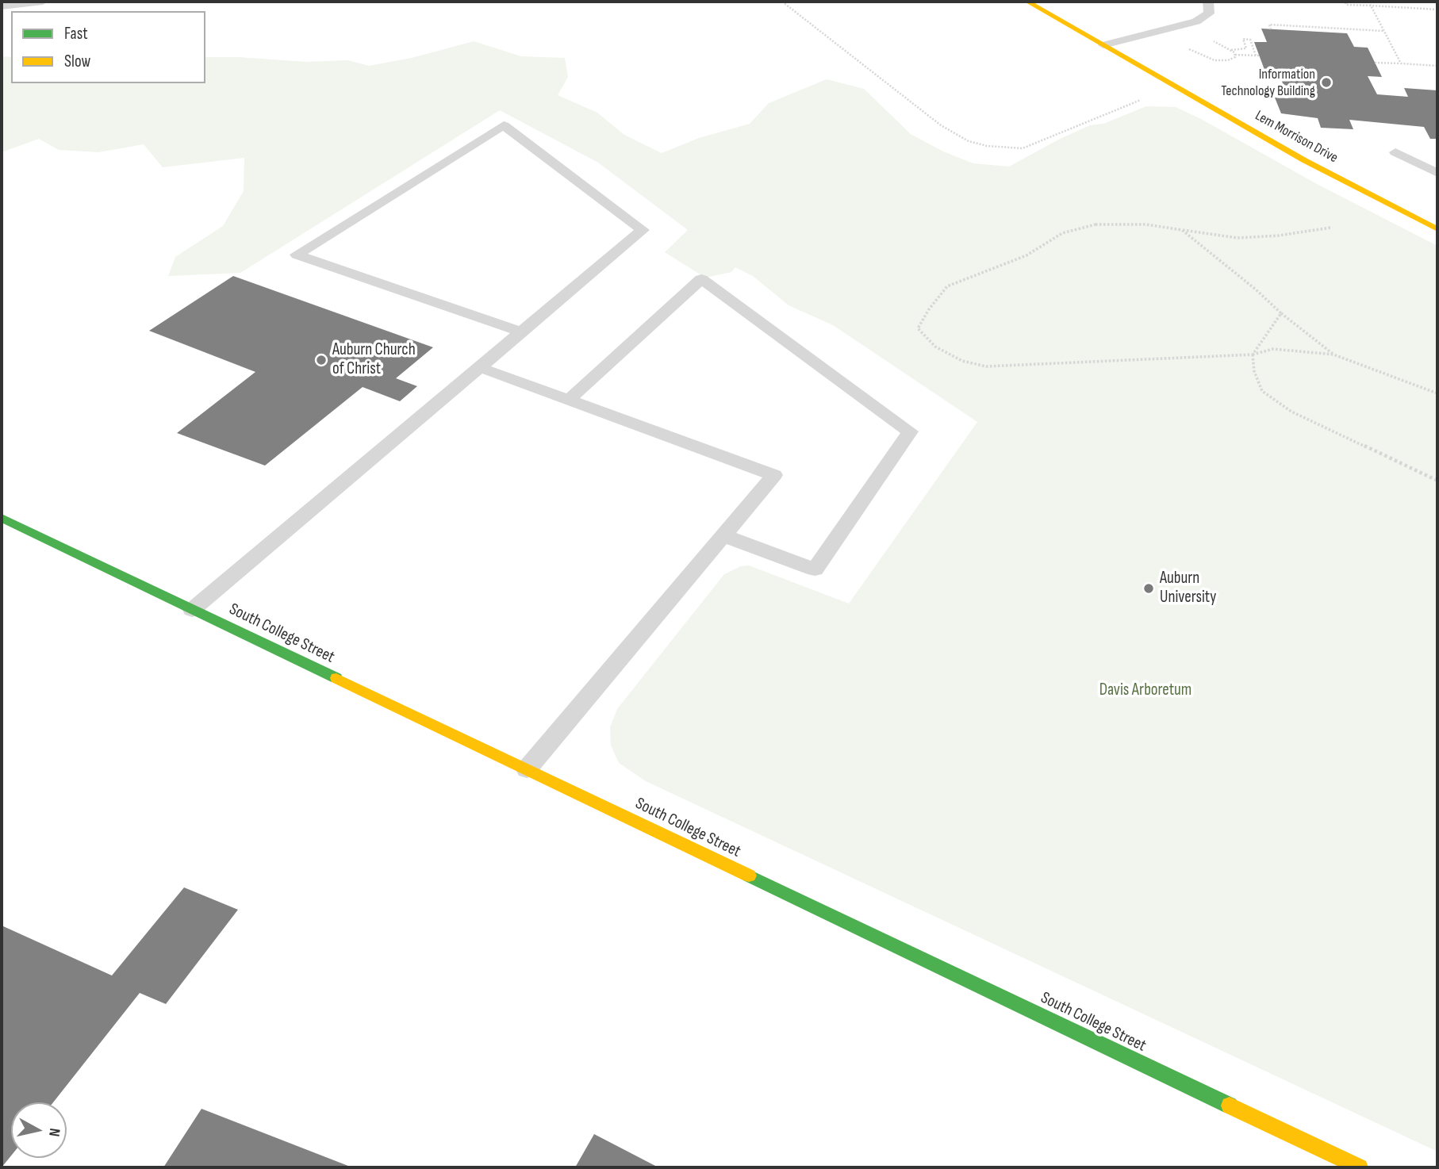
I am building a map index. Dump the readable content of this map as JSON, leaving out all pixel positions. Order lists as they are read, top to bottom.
{
  "streets": {
    "main road": ["Lem Morrison Drive", "South College Street"]
  },
  "parks": ["Davis Arboretum"],
  "places": ["Information Technology Building", "Auburn Church of Christ", "Auburn University"],
  "legend": ["Fast", "Slow"],
  "north": "right"
}
